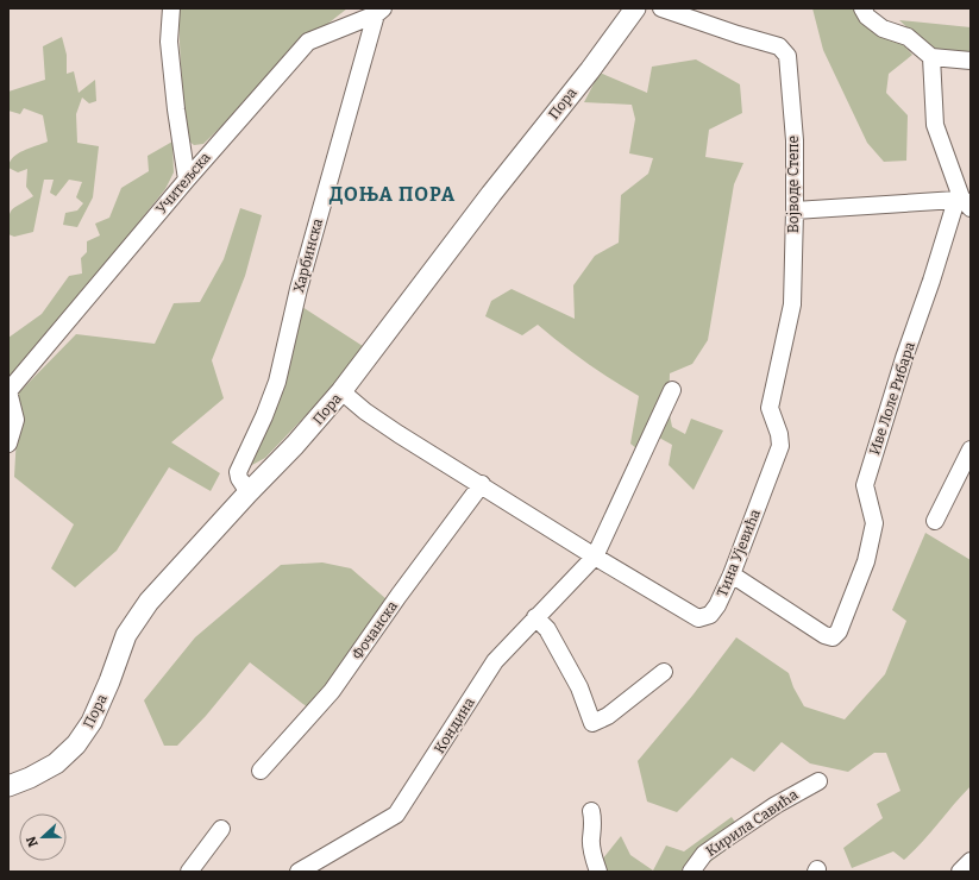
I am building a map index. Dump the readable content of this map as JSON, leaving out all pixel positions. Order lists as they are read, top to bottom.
{
  "streets": {
    "street": [
      "Пора",
      "Учитељска",
      "Војводе Степе",
      "Харбинска",
      "Иве Лоле Рибара",
      "Тина Ујевића",
      "Фочанска",
      "Кондина",
      "Кирила Савића"
    ]
  },
  "crossings": [
    ["Пора", "Харбинска"],
    ["Учитељска", "Харбинска"],
    ["Војводе Степе", "Тина Ујевића"],
    ["Иве Лоле Рибара", "Тина Ујевића"],
    ["Тина Ујевића", "Кондина"]
  ],
  "districts": ["ДОЊА ПОРА"],
  "north": "left"
}
